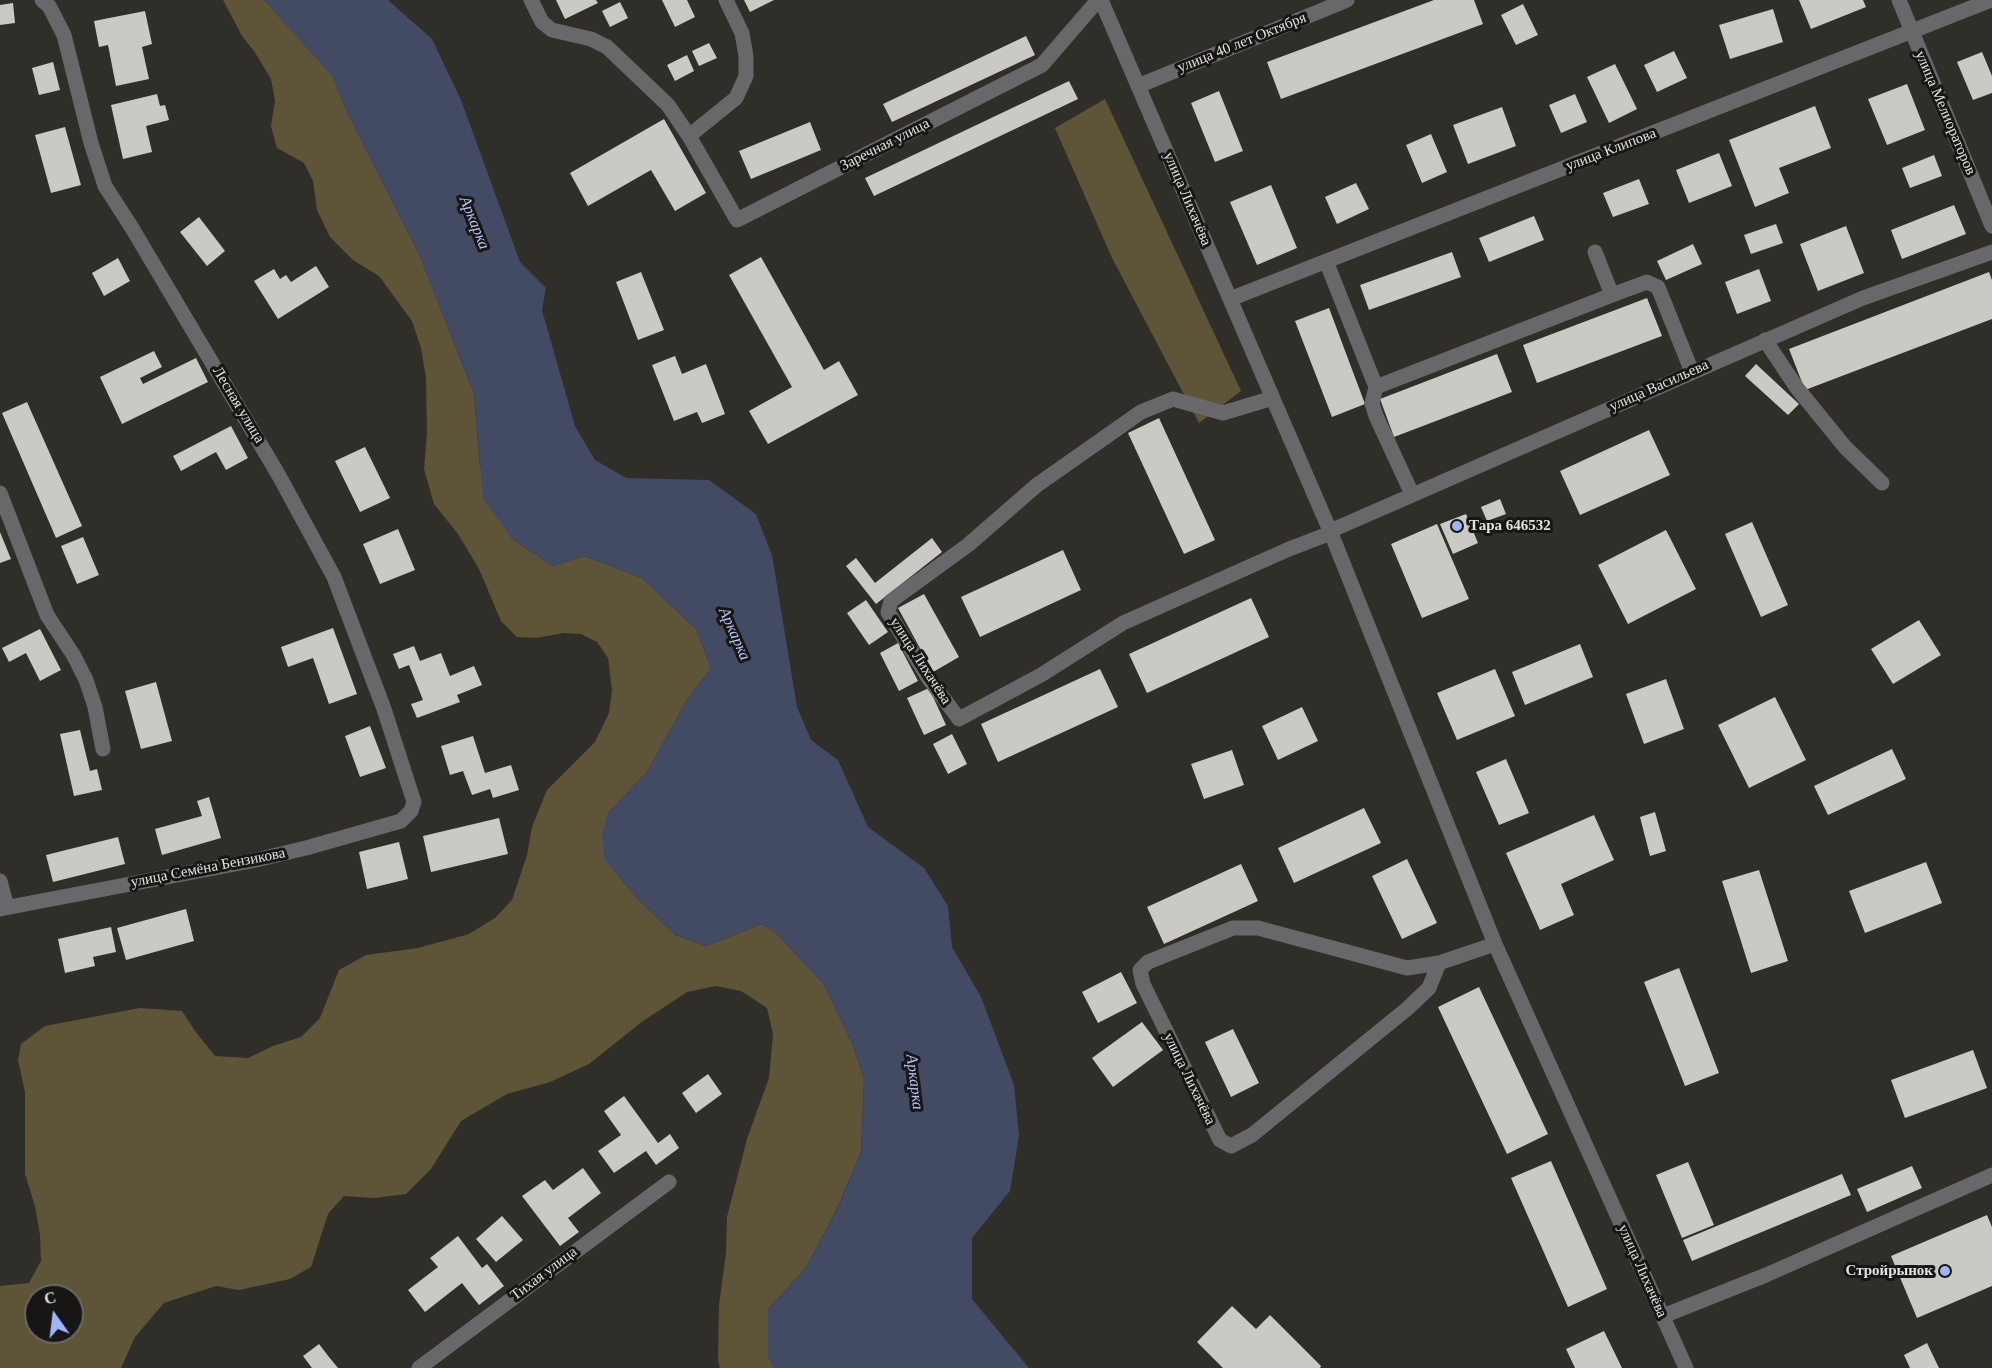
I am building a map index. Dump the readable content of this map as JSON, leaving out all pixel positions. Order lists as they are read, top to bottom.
{
  "streets": {
    "street": [
      "улица 40 лет Октября",
      "улица Мелиораторов",
      "Заречная улица",
      "улица Клипова",
      "улица Лихачёва",
      "улица Васильева",
      "Лесная улица",
      "улица Семёна Бензикова",
      "Тихая улица"
    ]
  },
  "crossings": [
    ["улица 40 лет Октября", "улица Лихачёва"],
    ["улица Мелиораторов", "улица Клипова"],
    ["Заречная улица", "улица Лихачёва"],
    ["улица Клипова", "улица Лихачёва"],
    ["улица Лихачёва", "улица Васильева"],
    ["Лесная улица", "улица Семёна Бензикова"]
  ],
  "water": ["Аркарка"],
  "places": ["Тара 646532", "Стройрынок"],
  "north": "top"
}
